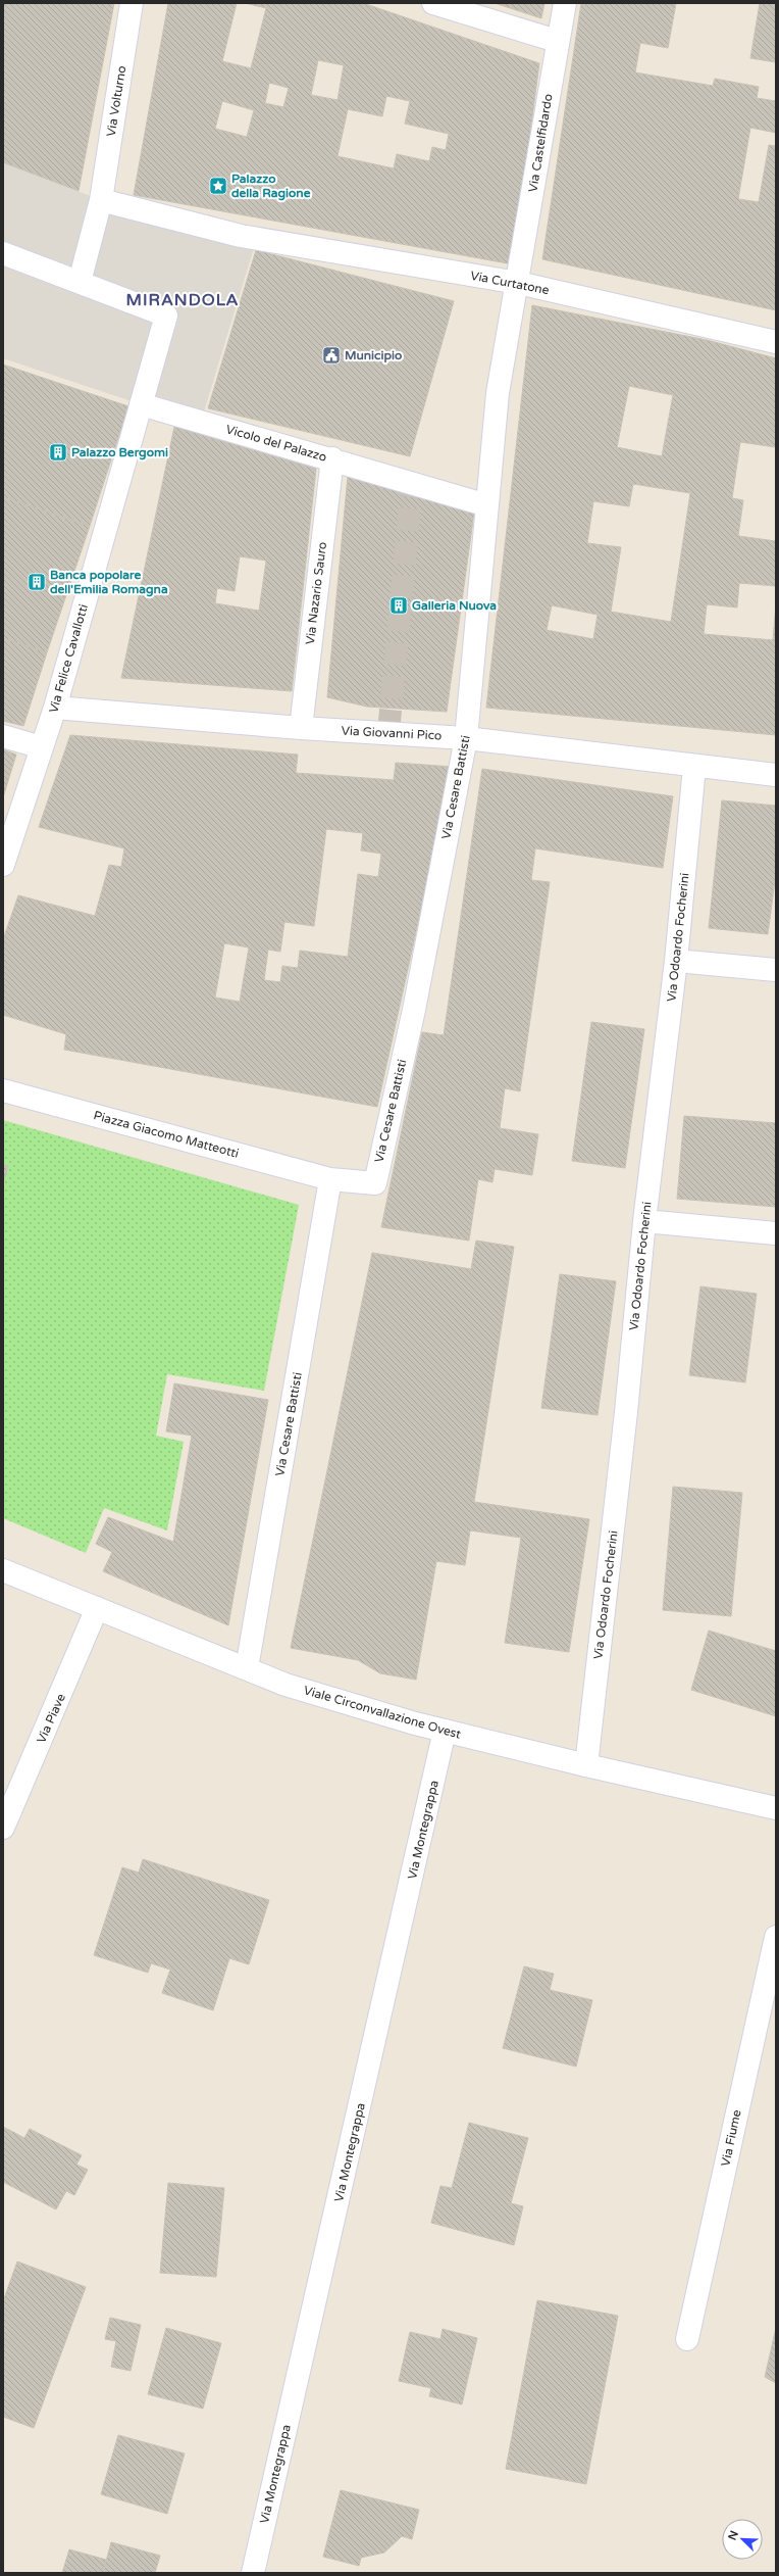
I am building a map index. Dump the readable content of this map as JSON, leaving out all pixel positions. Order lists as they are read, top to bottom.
{
  "streets": {
    "street": [
      "Via Volturno",
      "Via Castelfidardo",
      "Via Curtatone",
      "Vicolo del Palazzo",
      "Via Nazario Sauro",
      "Via Felice Cavallotti",
      "Via Giovanni Pico",
      "Via Cesare Battisti",
      "Via Odoardo Focherini",
      "Piazza Giacomo Matteotti",
      "Viale Circonvallazione Ovest",
      "Via Piave",
      "Via Montegrappa",
      "Via Fiume"
    ]
  },
  "crossings": [
    ["Via Volturno", "Via Curtatone"],
    ["Via Volturno", "Via Felice Cavallotti"],
    ["Via Castelfidardo", "Via Curtatone"],
    ["Via Castelfidardo", "Vicolo del Palazzo"],
    ["Via Castelfidardo", "Via Cesare Battisti"],
    ["Vicolo del Palazzo", "Via Nazario Sauro"],
    ["Vicolo del Palazzo", "Via Felice Cavallotti"],
    ["Vicolo del Palazzo", "Via Cesare Battisti"],
    ["Via Nazario Sauro", "Via Giovanni Pico"],
    ["Via Felice Cavallotti", "Via Giovanni Pico"],
    ["Via Giovanni Pico", "Via Cesare Battisti"],
    ["Via Giovanni Pico", "Via Odoardo Focherini"],
    ["Via Cesare Battisti", "Piazza Giacomo Matteotti"],
    ["Via Cesare Battisti", "Viale Circonvallazione Ovest"],
    ["Via Odoardo Focherini", "Viale Circonvallazione Ovest"],
    ["Viale Circonvallazione Ovest", "Via Piave"],
    ["Viale Circonvallazione Ovest", "Via Montegrappa"]
  ],
  "districts": ["MIRANDOLA"],
  "places": {
    "place": ["Palazzo della Ragione"],
    "public building": ["Municipio"],
    "building": ["Palazzo Bergomi", "Banca popolare dell'Emilia Romagna", "Galleria Nuova"]
  },
  "north": "top left"
}
